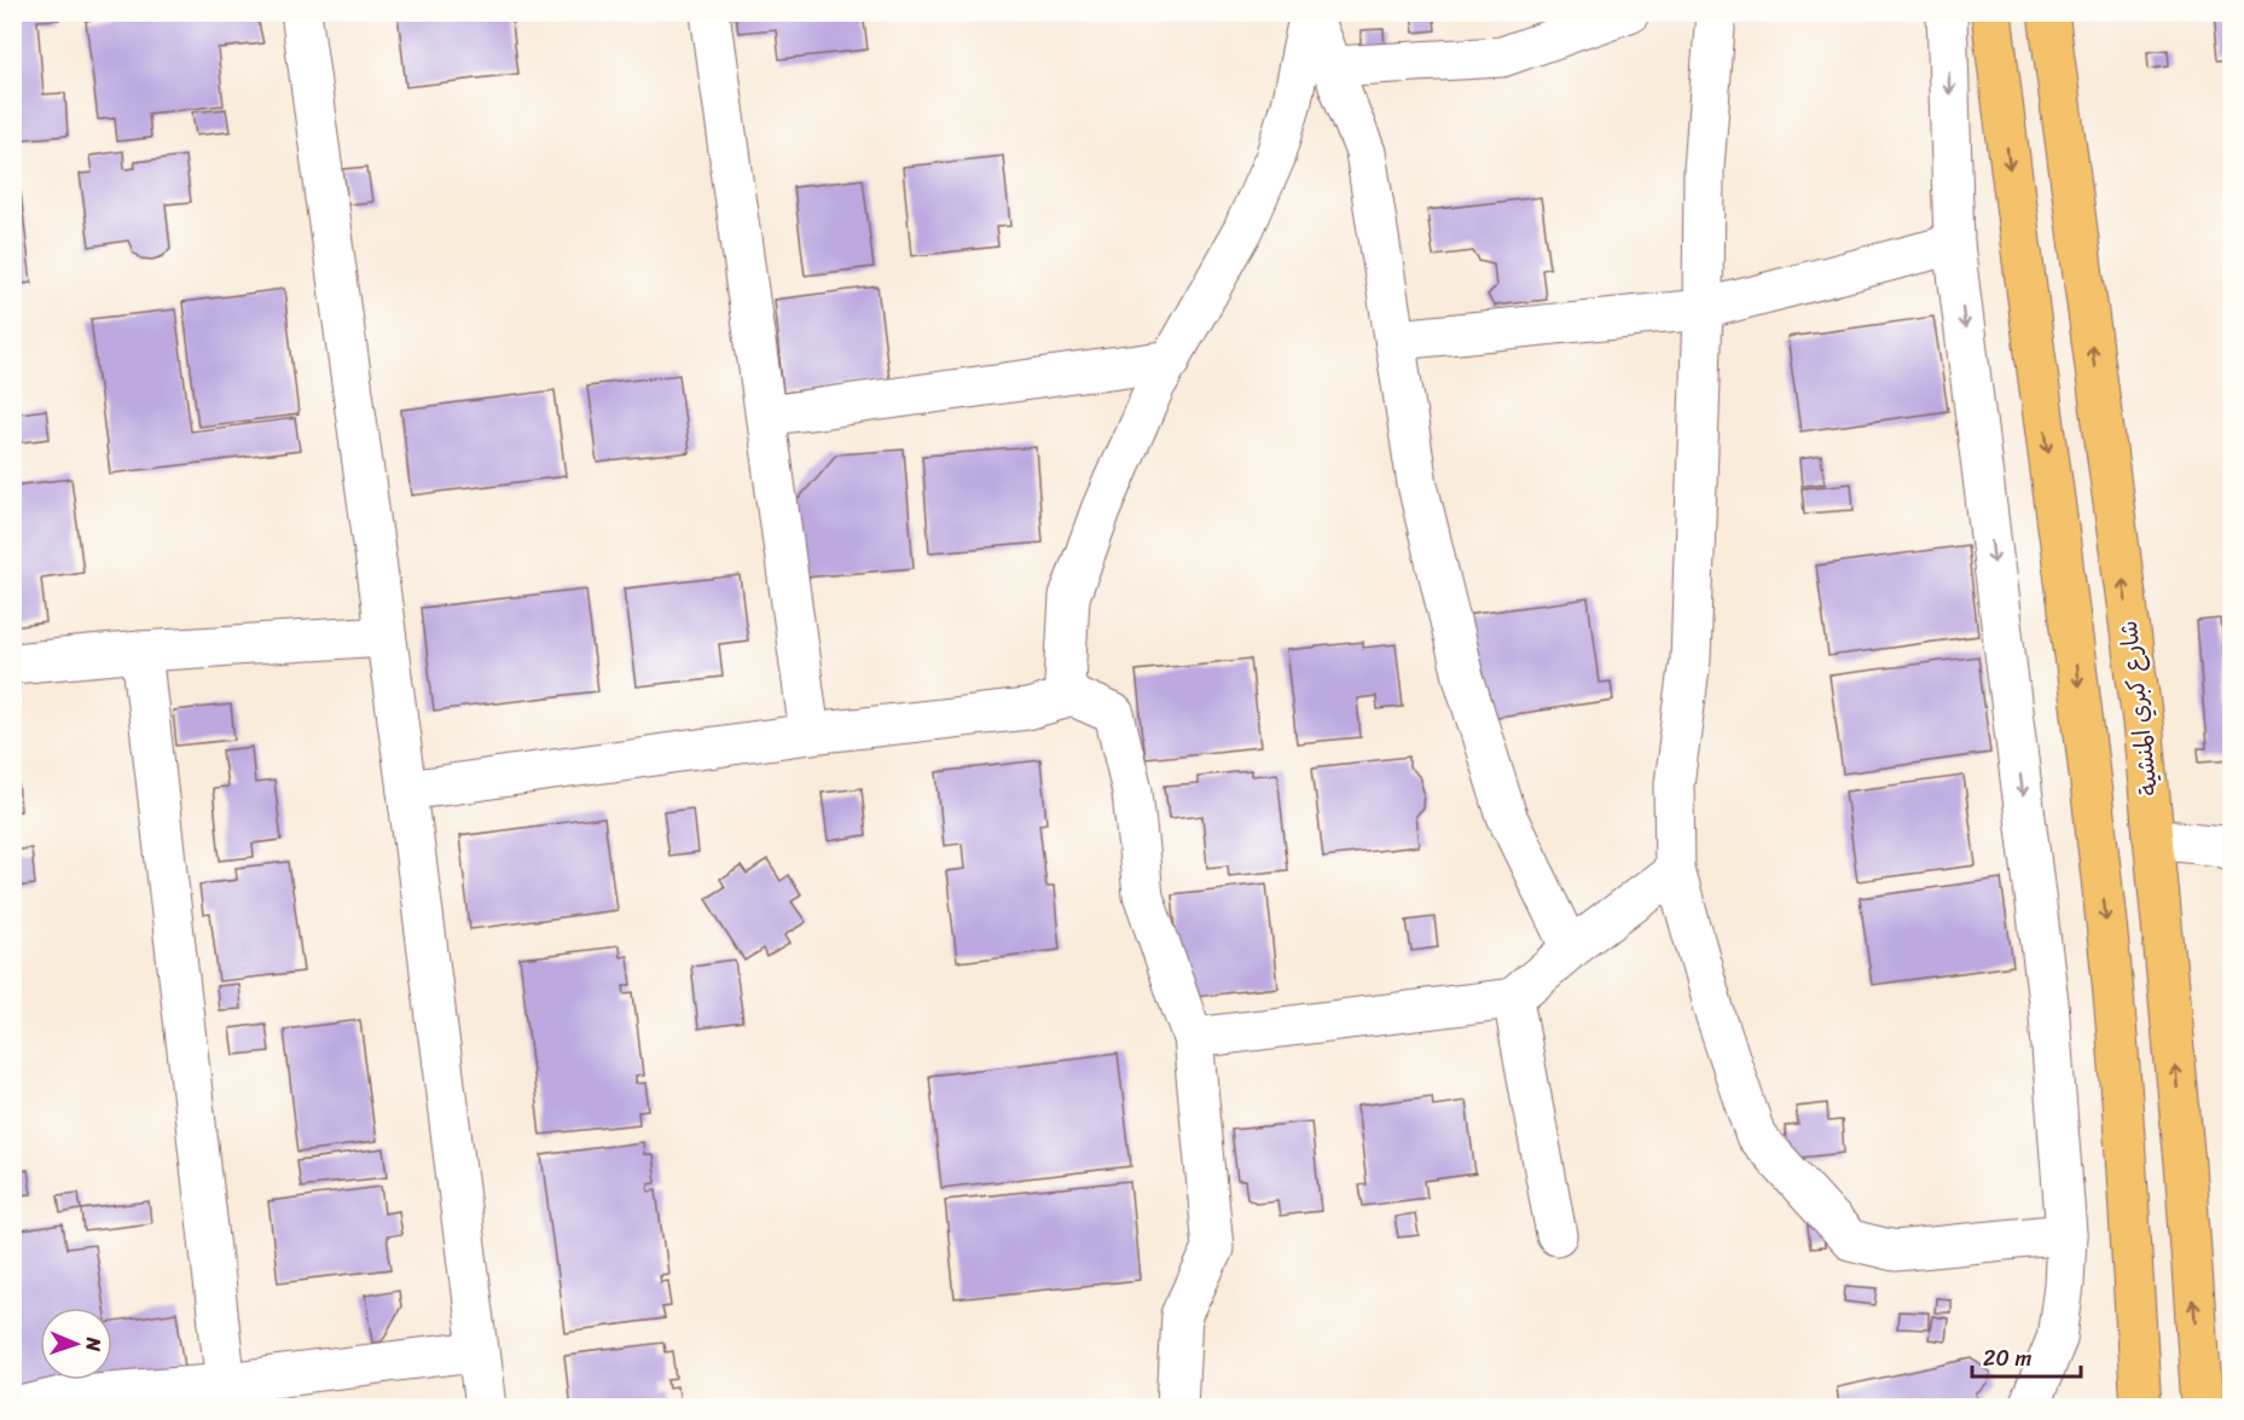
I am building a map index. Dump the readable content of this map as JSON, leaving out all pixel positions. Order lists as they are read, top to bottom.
{
  "streets": {
    "main road": ["شارع كبري المنشية"]
  },
  "scale_bar": "20 m",
  "north": "right"
}
